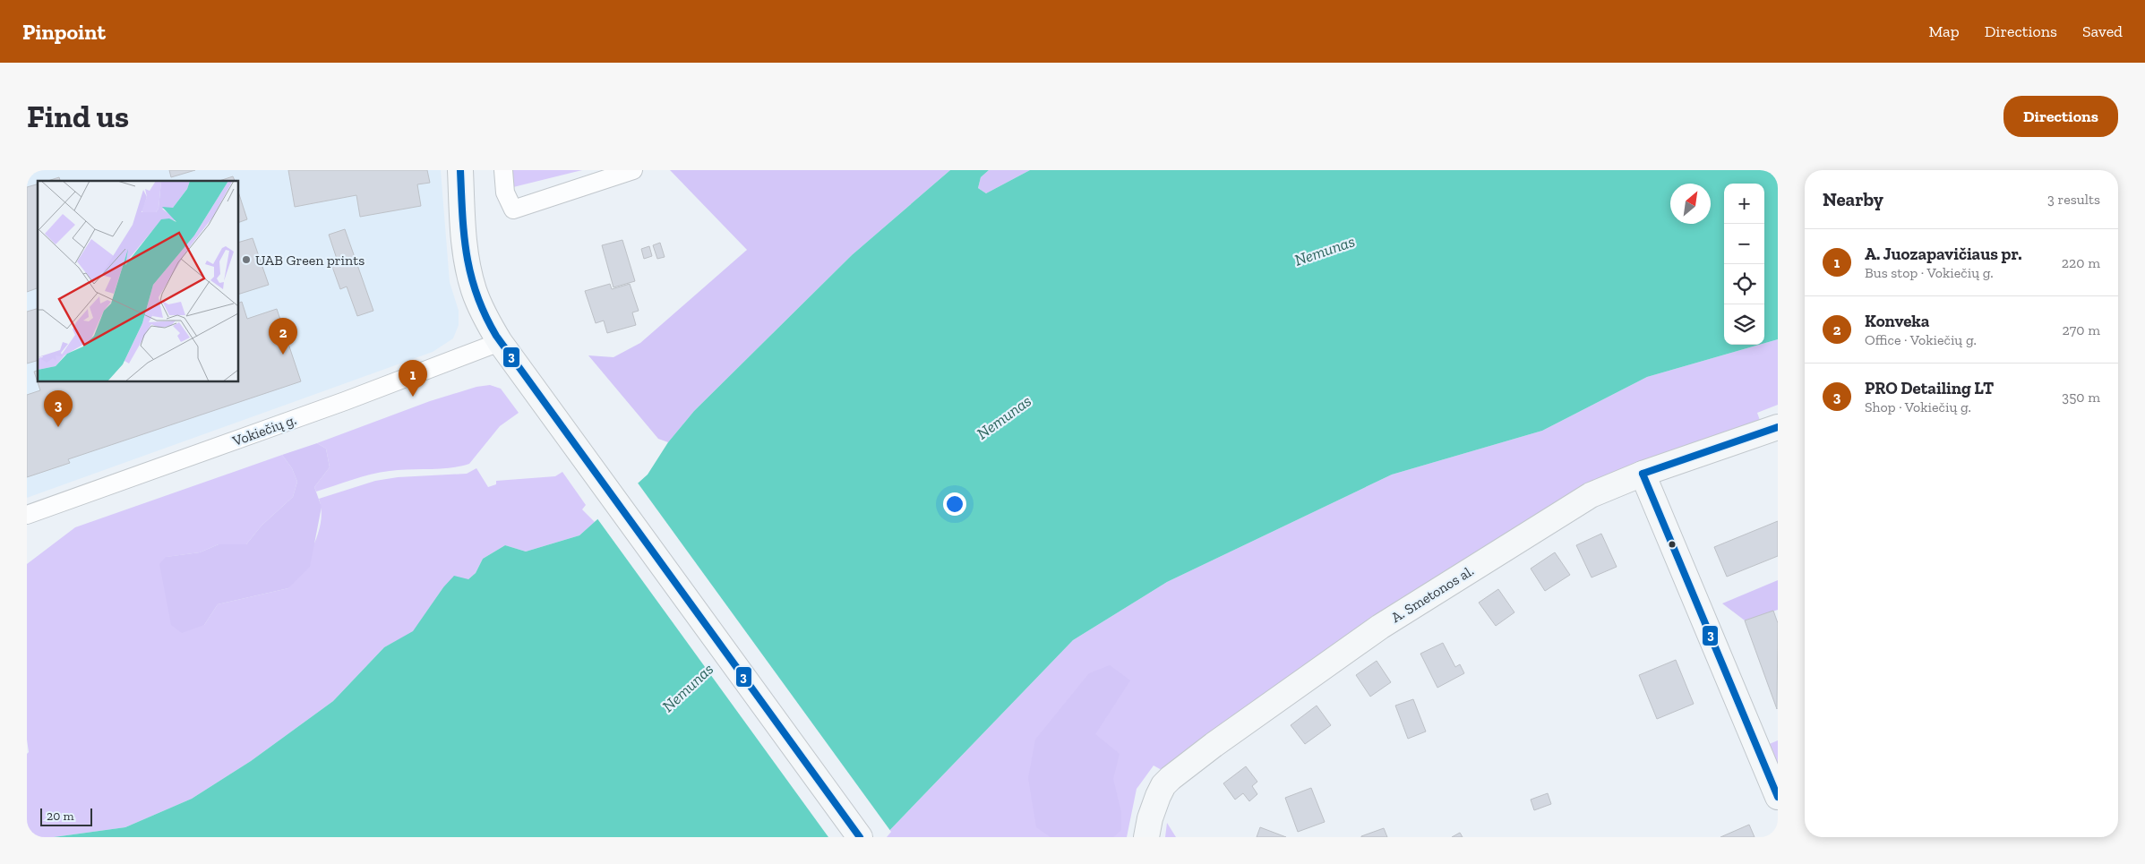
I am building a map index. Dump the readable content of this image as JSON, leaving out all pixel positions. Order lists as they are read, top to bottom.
{
  "streets": {
    "street": ["Vokiečių g.", "A. Smetonos al."]
  },
  "water": ["Nemunas"],
  "places": ["UAB Green prints"],
  "lines": ["transit line 3"],
  "scale_bar": "20 m",
  "north": "top right",
  "page": {
    "header": "Pinpoint",
    "nav": ["Map", "Directions", "Saved"],
    "buttons": "Directions",
    "title": "Find us",
    "heading": ["Nearby", "3 results"],
    "map_buttons": ["+", "−"],
    "list": [
      {
        "mark": "1",
        "name": "A. Juozapavičiaus pr.",
        "note": "Bus stop · Vokiečių g.",
        "value": "220 m"
      },
      {
        "mark": "2",
        "name": "Konveka",
        "note": "Office · Vokiečių g.",
        "value": "270 m"
      },
      {
        "mark": "3",
        "name": "PRO Detailing LT",
        "note": "Shop · Vokiečių g.",
        "value": "350 m"
      }
    ],
    "pins": ["2", "1", "3"],
    "scale": "20 m"
  }
}
